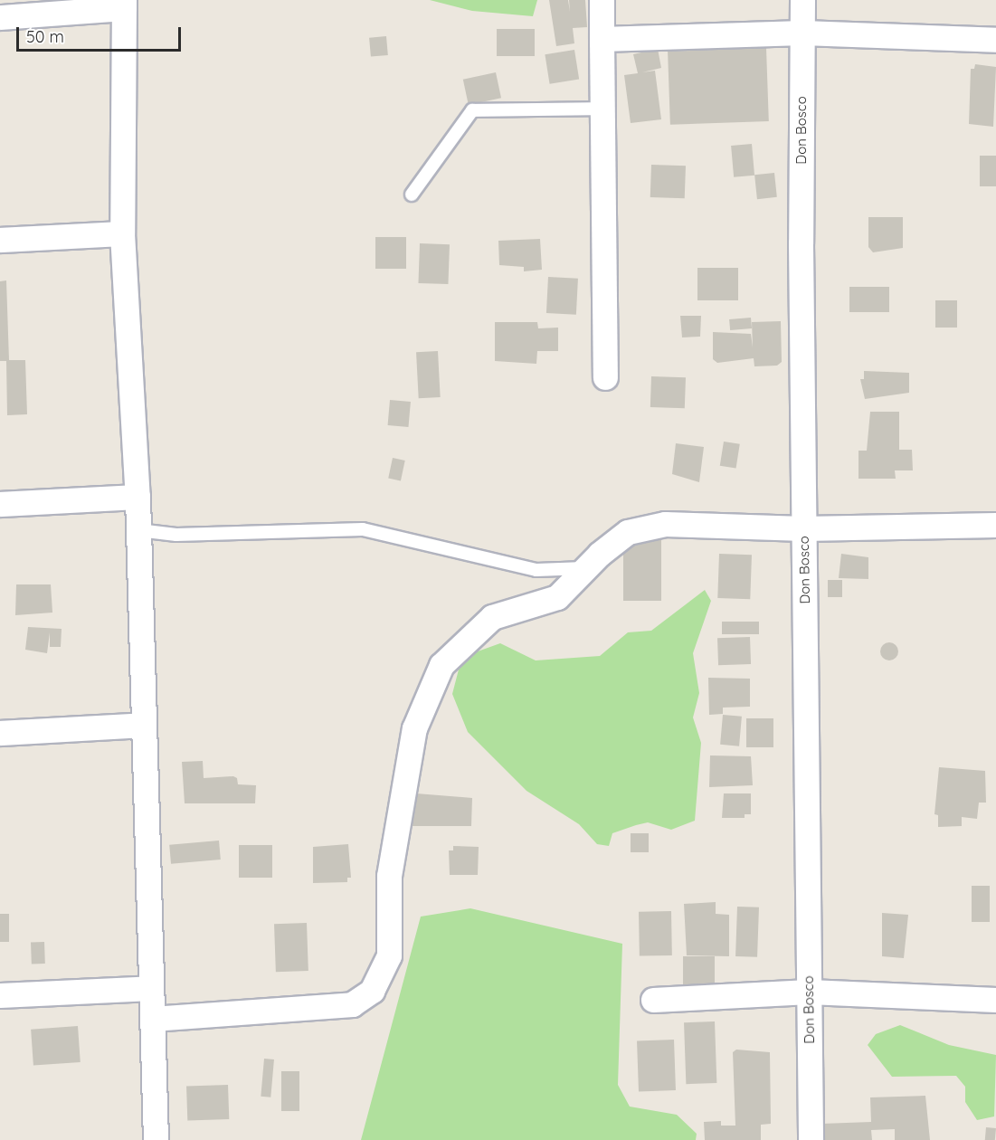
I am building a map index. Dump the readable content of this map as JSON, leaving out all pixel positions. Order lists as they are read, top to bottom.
{
  "streets": {
    "street": ["Don Bosco"]
  },
  "scale_bar": "50 m"
}
